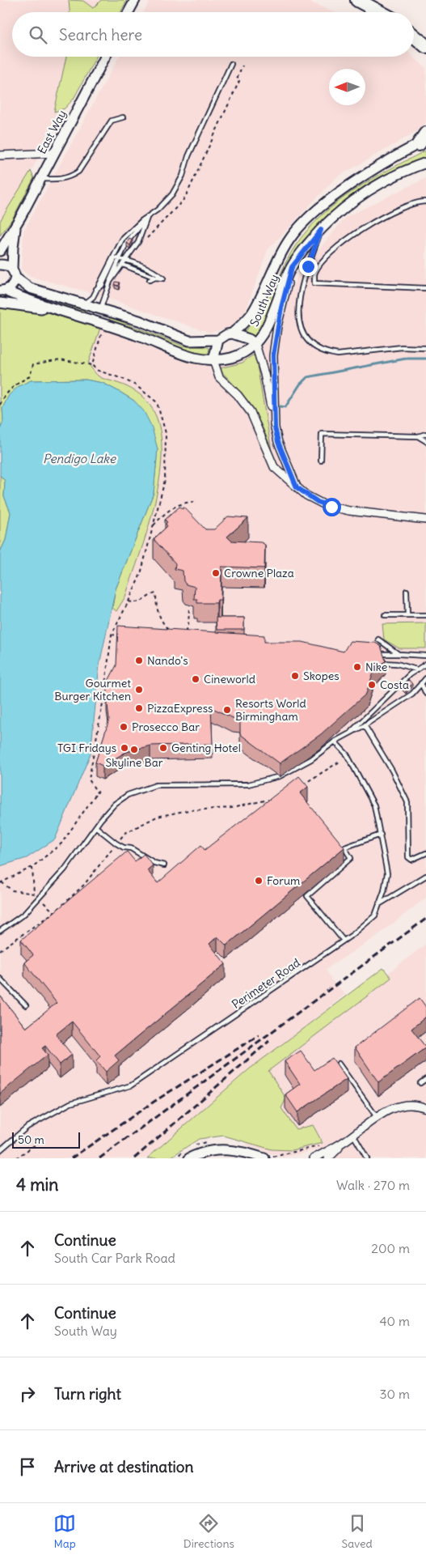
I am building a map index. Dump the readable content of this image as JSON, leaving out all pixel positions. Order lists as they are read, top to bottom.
{
  "streets": {
    "street": ["East Way", "South Way"],
    "lane": ["Perimeter Road"]
  },
  "water": ["Pendigo Lake"],
  "places": [
    "Crowne Plaza",
    "Nando's",
    "Nike",
    "Skopes",
    "Cineworld",
    "Costa",
    "Gourmet Burger Kitchen",
    "PizzaExpress",
    "Resorts World Birmingham",
    "Prosecco Bar",
    "TGI Fridays",
    "Genting Hotel",
    "Skyline Bar",
    "Forum"
  ],
  "scale_bar": "50 m",
  "north": "left",
  "page": {
    "search": "Search here",
    "scale": "50 m",
    "heading": ["4 min", "Walk · 270 m"],
    "list": [
      ["Continue", "South Car Park Road", "200 m"],
      ["Continue", "South Way", "40 m"],
      ["Turn right", "30 m"],
      "Arrive at destination"
    ],
    "nav": ["Map", "Directions", "Saved"]
  }
}
